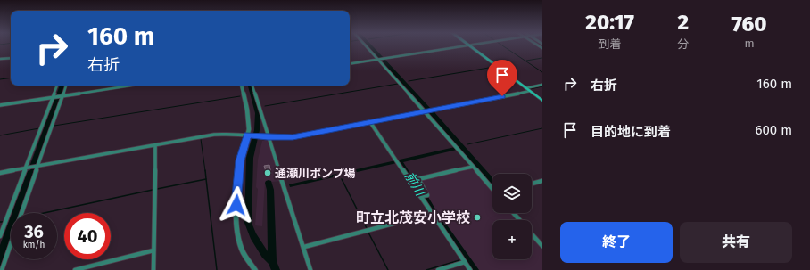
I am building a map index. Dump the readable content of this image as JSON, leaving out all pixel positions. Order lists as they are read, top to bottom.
{
  "water": ["前川"],
  "places": ["通瀬川ポンプ場", "町立北茂安小学校"],
  "page": {
    "eta": [
      "20:17",
      "到着",
      "2",
      "分",
      "760",
      "m"
    ],
    "turn": ["160 m", "右折"],
    "list": [
      {
        "name": "右折",
        "value": "160 m"
      },
      {
        "name": "目的地に到着",
        "value": "600 m"
      }
    ],
    "map_buttons": "+",
    "speed": "36 km/h",
    "limit": "40",
    "buttons": ["終了", "共有"]
  }
}
